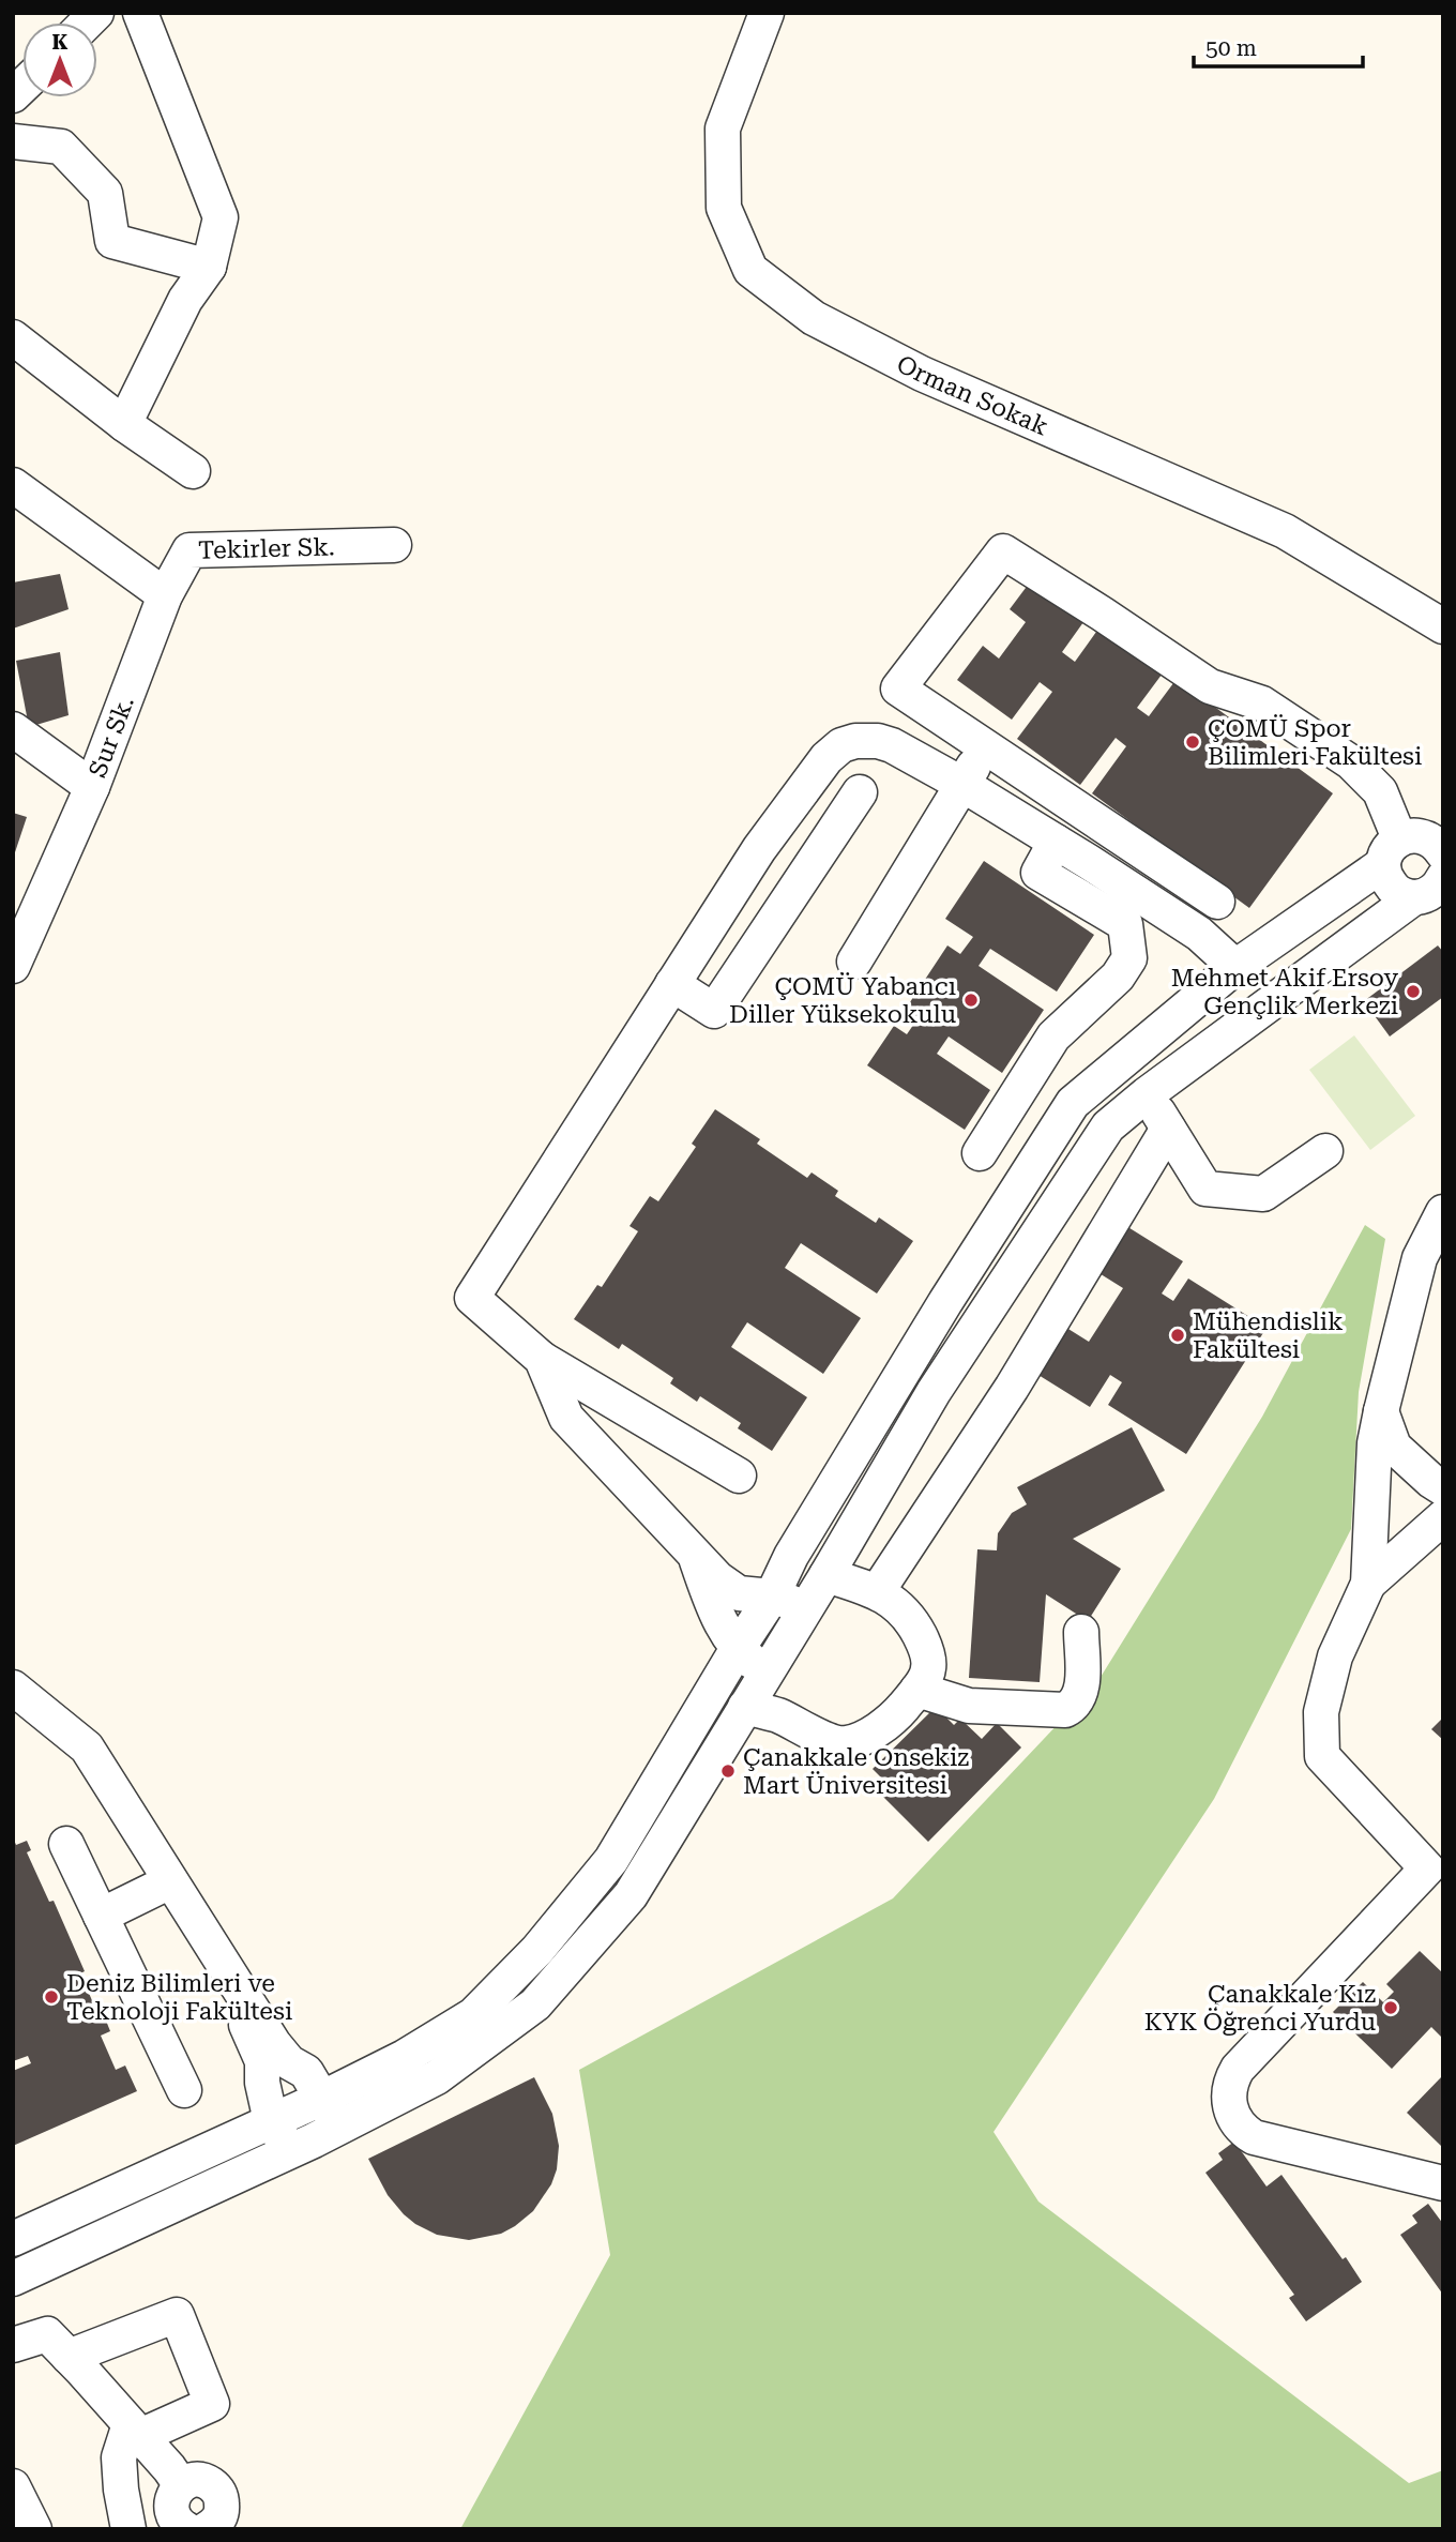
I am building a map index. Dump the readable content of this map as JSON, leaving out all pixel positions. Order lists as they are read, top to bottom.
{
  "streets": {
    "street": ["Orman Sokak", "Tekirler Sk.", "Sur Sk."]
  },
  "crossings": [
    ["Tekirler Sk.", "Sur Sk."]
  ],
  "places": [
    "ÇOMÜ Spor Bilimleri Fakültesi",
    "Mehmet Akif Ersoy Gençlik Merkezi",
    "ÇOMÜ Yabancı Diller Yüksekokulu",
    "Mühendislik Fakültesi",
    "Çanakkale Onsekiz Mart Üniversitesi",
    "Deniz Bilimleri ve Teknoloji Fakültesi",
    "Çanakkale Kız KYK Öğrenci Yurdu"
  ],
  "scale_bar": "50 m",
  "north": "top"
}
